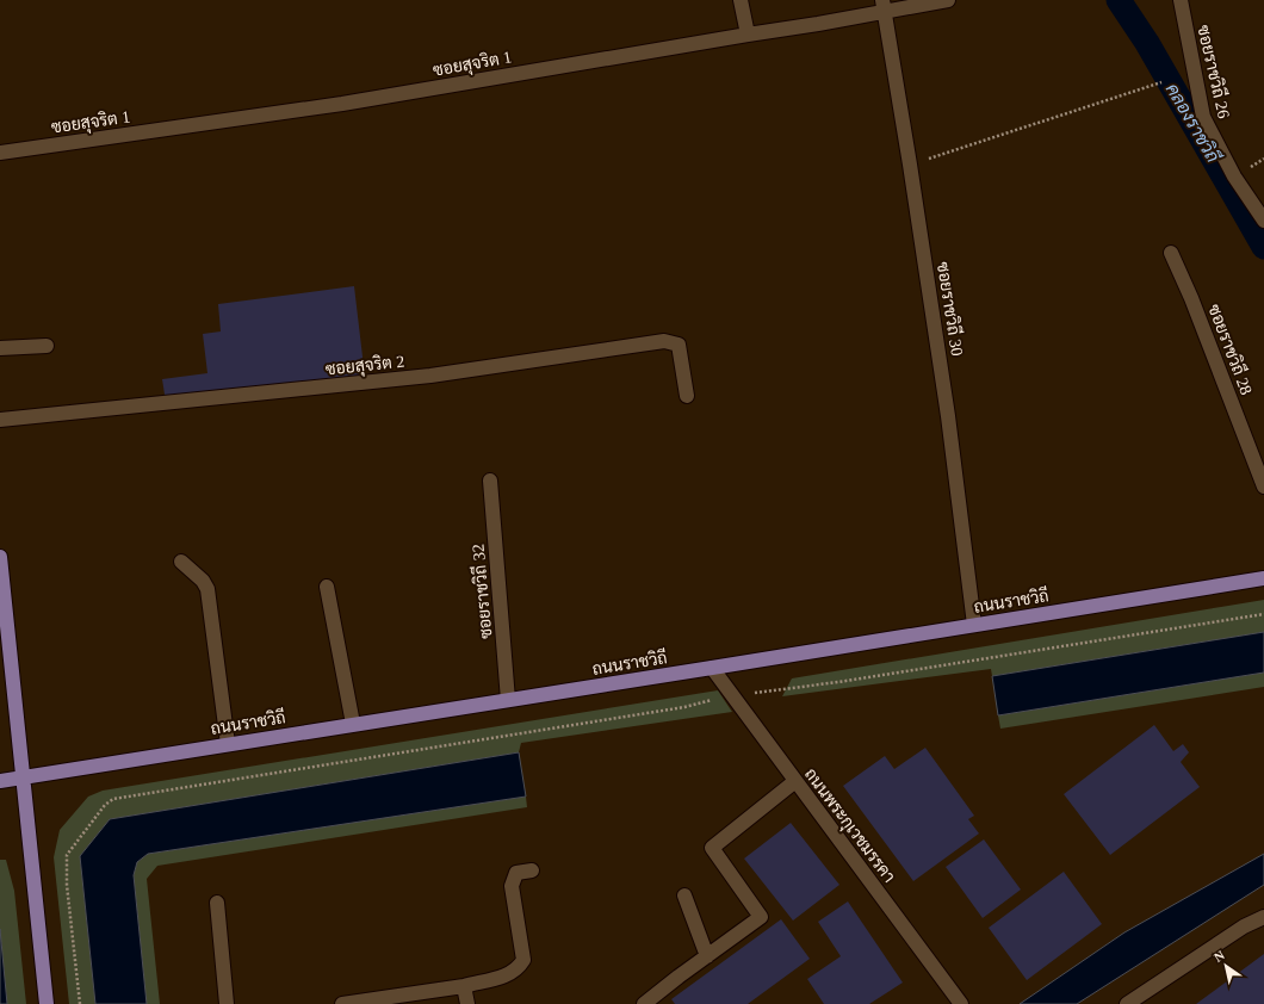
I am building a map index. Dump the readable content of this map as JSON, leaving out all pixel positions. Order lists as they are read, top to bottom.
{
  "streets": {
    "main road": ["ถนนราชวิถี"],
    "street": [
      "ซอยสุจริต 1",
      "ซอยราชวิถี 26",
      "ซอยราชวิถี 30",
      "ซอยราชวิถี 28",
      "ซอยสุจริต 2",
      "ซอยราชวิถี 32",
      "ถนนพระกุเวชมรรคา"
    ]
  },
  "crossings": [
    ["ซอยสุจริต 1", "ซอยราชวิถี 30"],
    ["ซอยราชวิถี 30", "ถนนราชวิถี"],
    ["ซอยราชวิถี 32", "ถนนราชวิถี"],
    ["ถนนราชวิถี", "ถนนพระกุเวชมรรคา"]
  ],
  "water": ["คลองราชวิถี"],
  "north": "top left"
}
